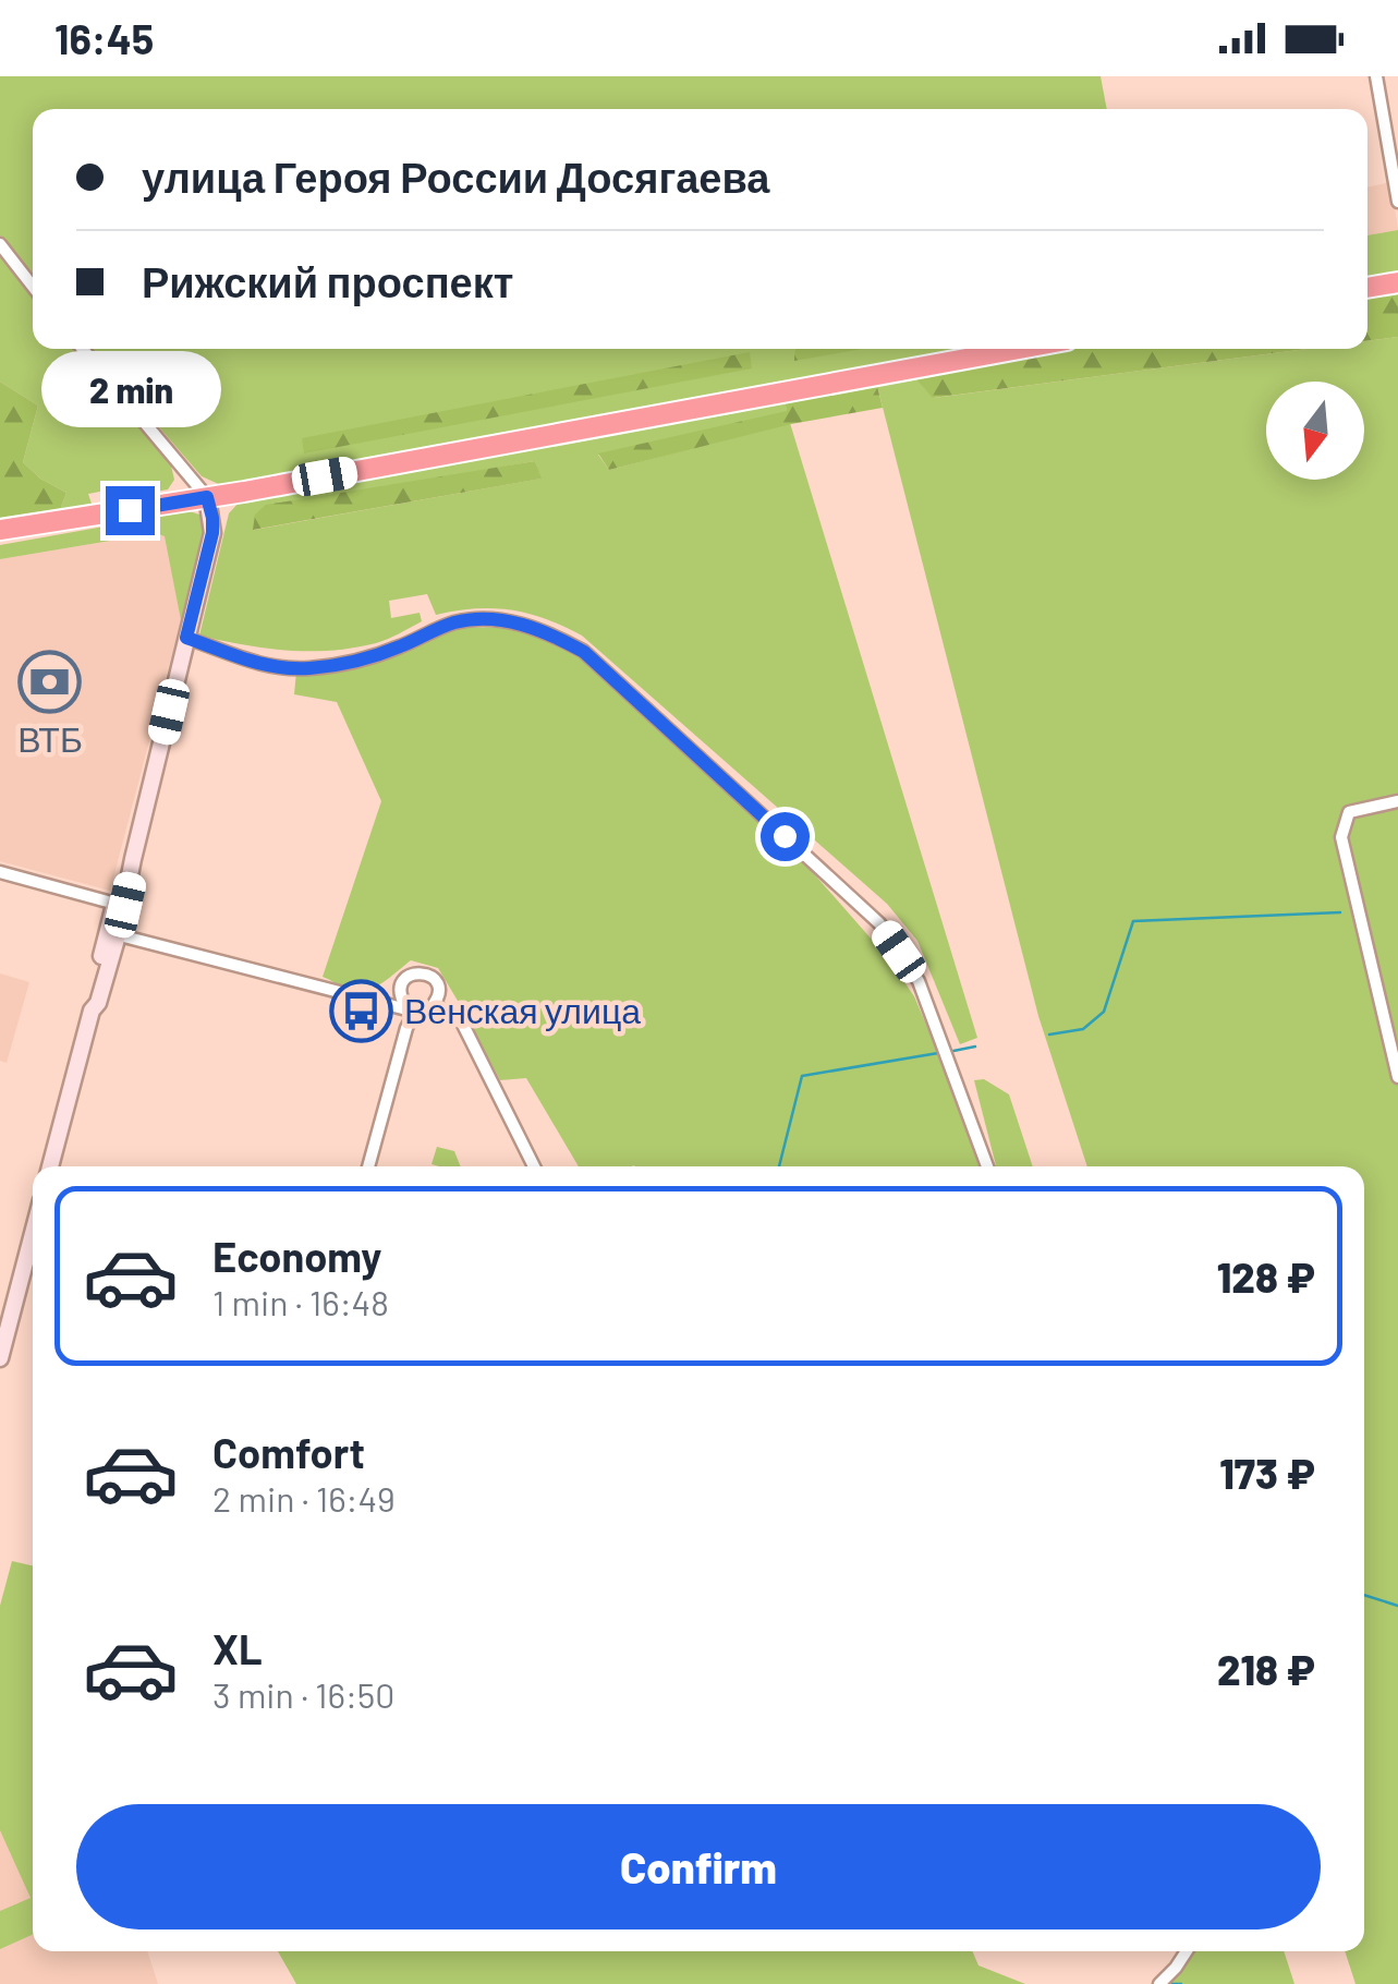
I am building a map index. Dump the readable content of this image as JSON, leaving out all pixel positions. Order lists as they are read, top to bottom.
{
  "places": {
    "bank": ["ВТБ"],
    "bus stop": ["Венская улица"]
  },
  "north": "bottom",
  "page": {
    "status": "16:45",
    "banner": ["улица Героя России Досягаева", "Рижский проспект"],
    "bubble": "2 min",
    "list": [
      {
        "name": "Economy",
        "note": "1 min · 16:48",
        "value": "128 ₽"
      },
      {
        "name": "Comfort",
        "note": "2 min · 16:49",
        "value": "173 ₽"
      },
      {
        "name": "XL",
        "note": "3 min · 16:50",
        "value": "218 ₽"
      }
    ],
    "buttons": "Confirm"
  }
}
